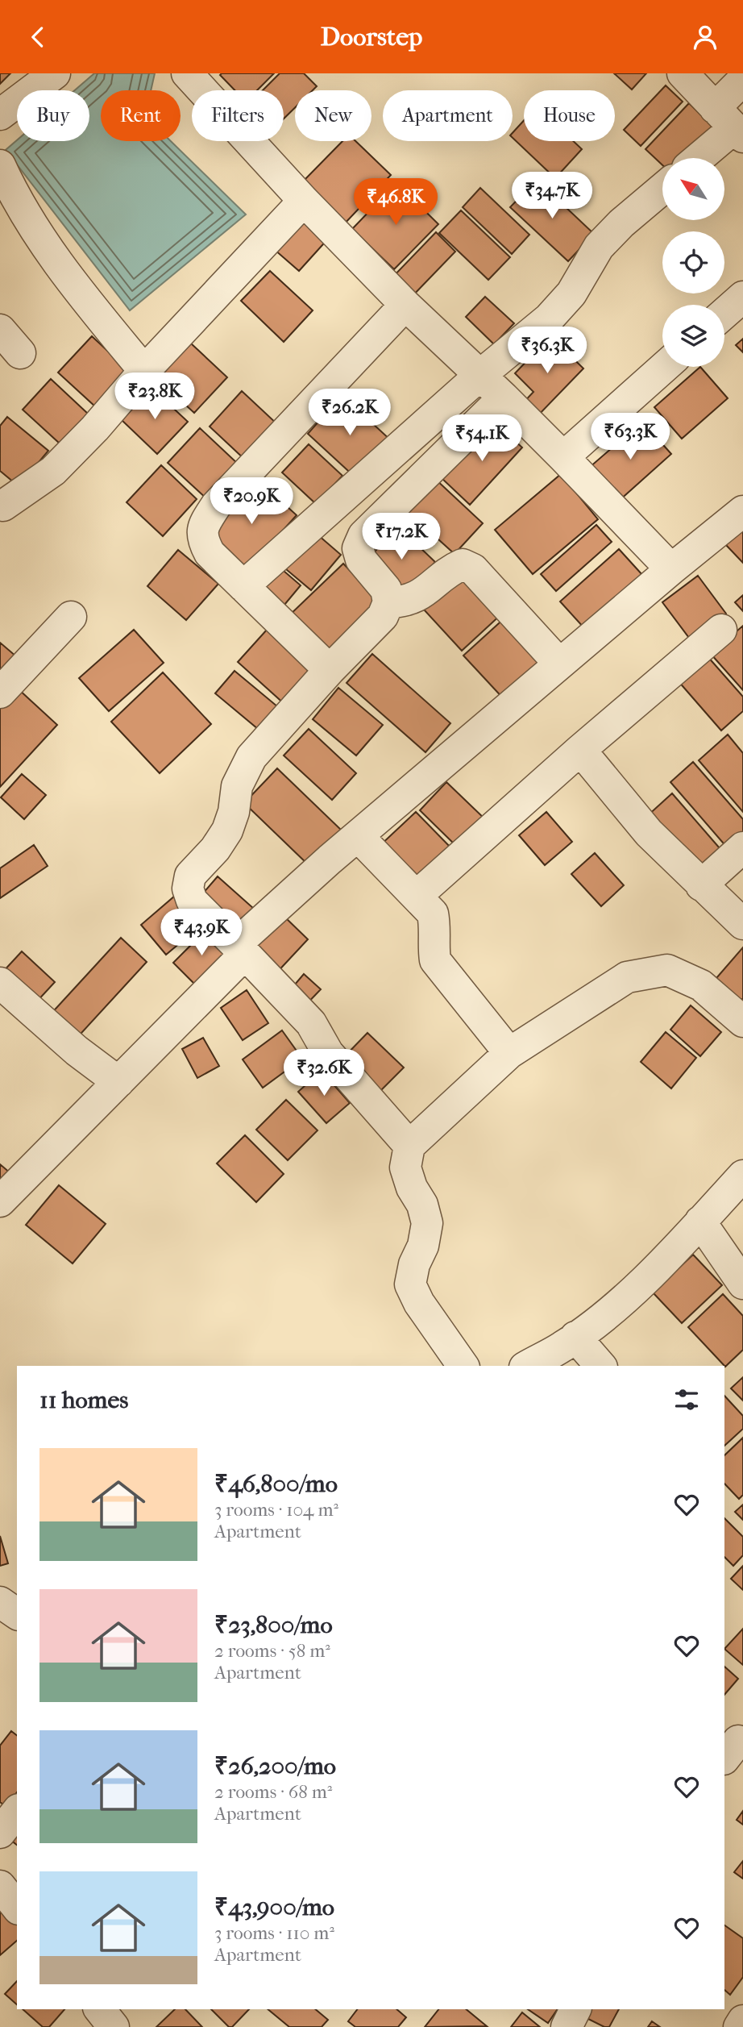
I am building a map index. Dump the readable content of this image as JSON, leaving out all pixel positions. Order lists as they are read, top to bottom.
{
  "north": "top left",
  "page": {
    "header": "Doorstep",
    "chip": [
      "Buy",
      "Rent",
      "Filters",
      "New",
      "Apartment",
      "House"
    ],
    "price": [
      "₹34.7K",
      "₹46.8K",
      "₹36.3K",
      "₹23.8K",
      "₹26.2K",
      "₹63.3K",
      "₹54.1K",
      "₹20.9K",
      "₹17.2K",
      "₹43.9K",
      "₹32.6K"
    ],
    "heading": "11 homes",
    "list": [
      {
        "name": "₹46,800/mo",
        "note": "3 rooms · 104 m² · Apartment"
      },
      {
        "name": "₹23,800/mo",
        "note": "2 rooms · 58 m² · Apartment"
      },
      {
        "name": "₹26,200/mo",
        "note": "2 rooms · 68 m² · Apartment"
      },
      {
        "name": "₹43,900/mo",
        "note": "3 rooms · 110 m² · Apartment"
      }
    ]
  }
}
